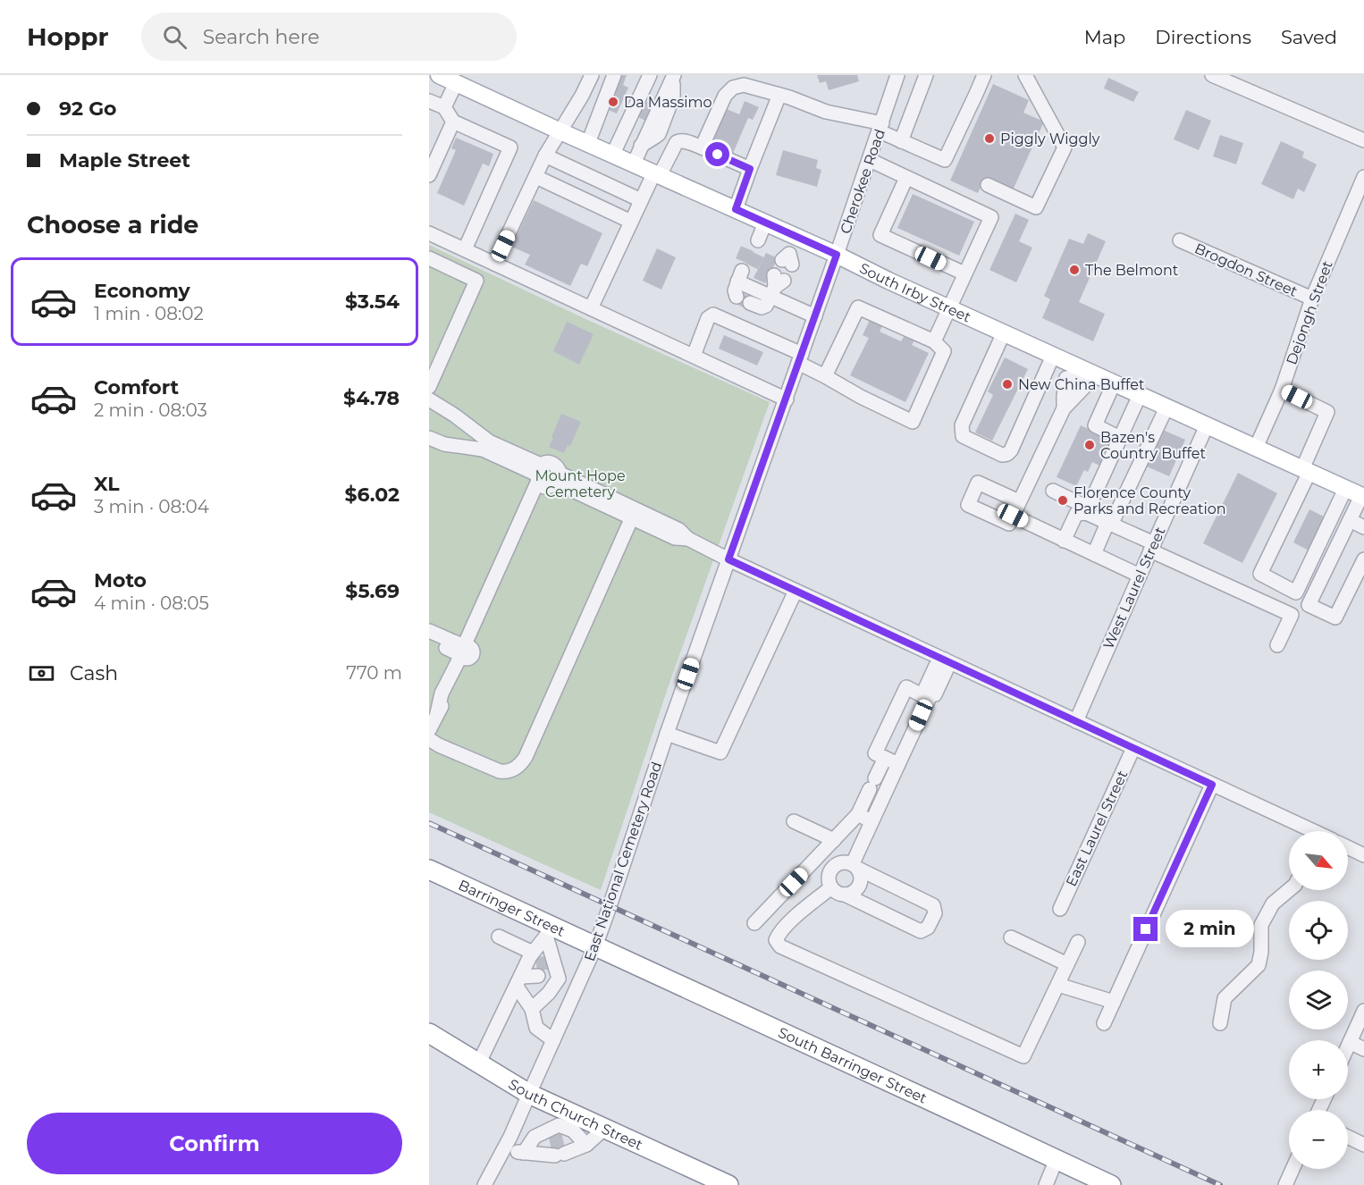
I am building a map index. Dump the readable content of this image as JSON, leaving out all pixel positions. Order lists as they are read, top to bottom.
{
  "streets": {
    "highway": ["Barringer Street", "South Barringer Street", "South Church Street"],
    "main road": ["South Irby Street"],
    "street": [
      "Cherokee Road",
      "Brogdon Street",
      "Dejongh Street",
      "West Laurel Street",
      "East Laurel Street",
      "East National Cemetery Road"
    ]
  },
  "crossings": [
    ["Cherokee Road", "South Irby Street"],
    ["Cherokee Road", "East National Cemetery Road"],
    ["Brogdon Street", "Dejongh Street"],
    ["South Irby Street", "Dejongh Street"],
    ["South Irby Street", "West Laurel Street"],
    ["East National Cemetery Road", "Barringer Street"],
    ["East National Cemetery Road", "South Barringer Street"],
    ["East National Cemetery Road", "South Church Street"],
    ["Barringer Street", "South Barringer Street"]
  ],
  "parks": ["Mount Hope Cemetery"],
  "places": [
    "Da Massimo",
    "Piggly Wiggly",
    "The Belmont",
    "New China Buffet",
    "Bazen's Country Buffet",
    "Florence County Parks and Recreation"
  ],
  "north": "bottom right",
  "page": {
    "header": "Hoppr",
    "search": "Search here",
    "nav": ["Map", "Directions", "Saved"],
    "banner": ["92 Go", "Maple Street"],
    "heading": "Choose a ride",
    "list": [
      {
        "name": "Economy",
        "note": "1 min · 08:02",
        "value": "$3.54"
      },
      {
        "name": "Comfort",
        "note": "2 min · 08:03",
        "value": "$4.78"
      },
      {
        "name": "XL",
        "note": "3 min · 08:04",
        "value": "$6.02"
      },
      {
        "name": "Moto",
        "note": "4 min · 08:05",
        "value": "$5.69"
      }
    ],
    "pay": ["Cash", "770 m"],
    "map_buttons": ["+", "−"],
    "bubble": "2 min",
    "buttons": "Confirm"
  }
}
